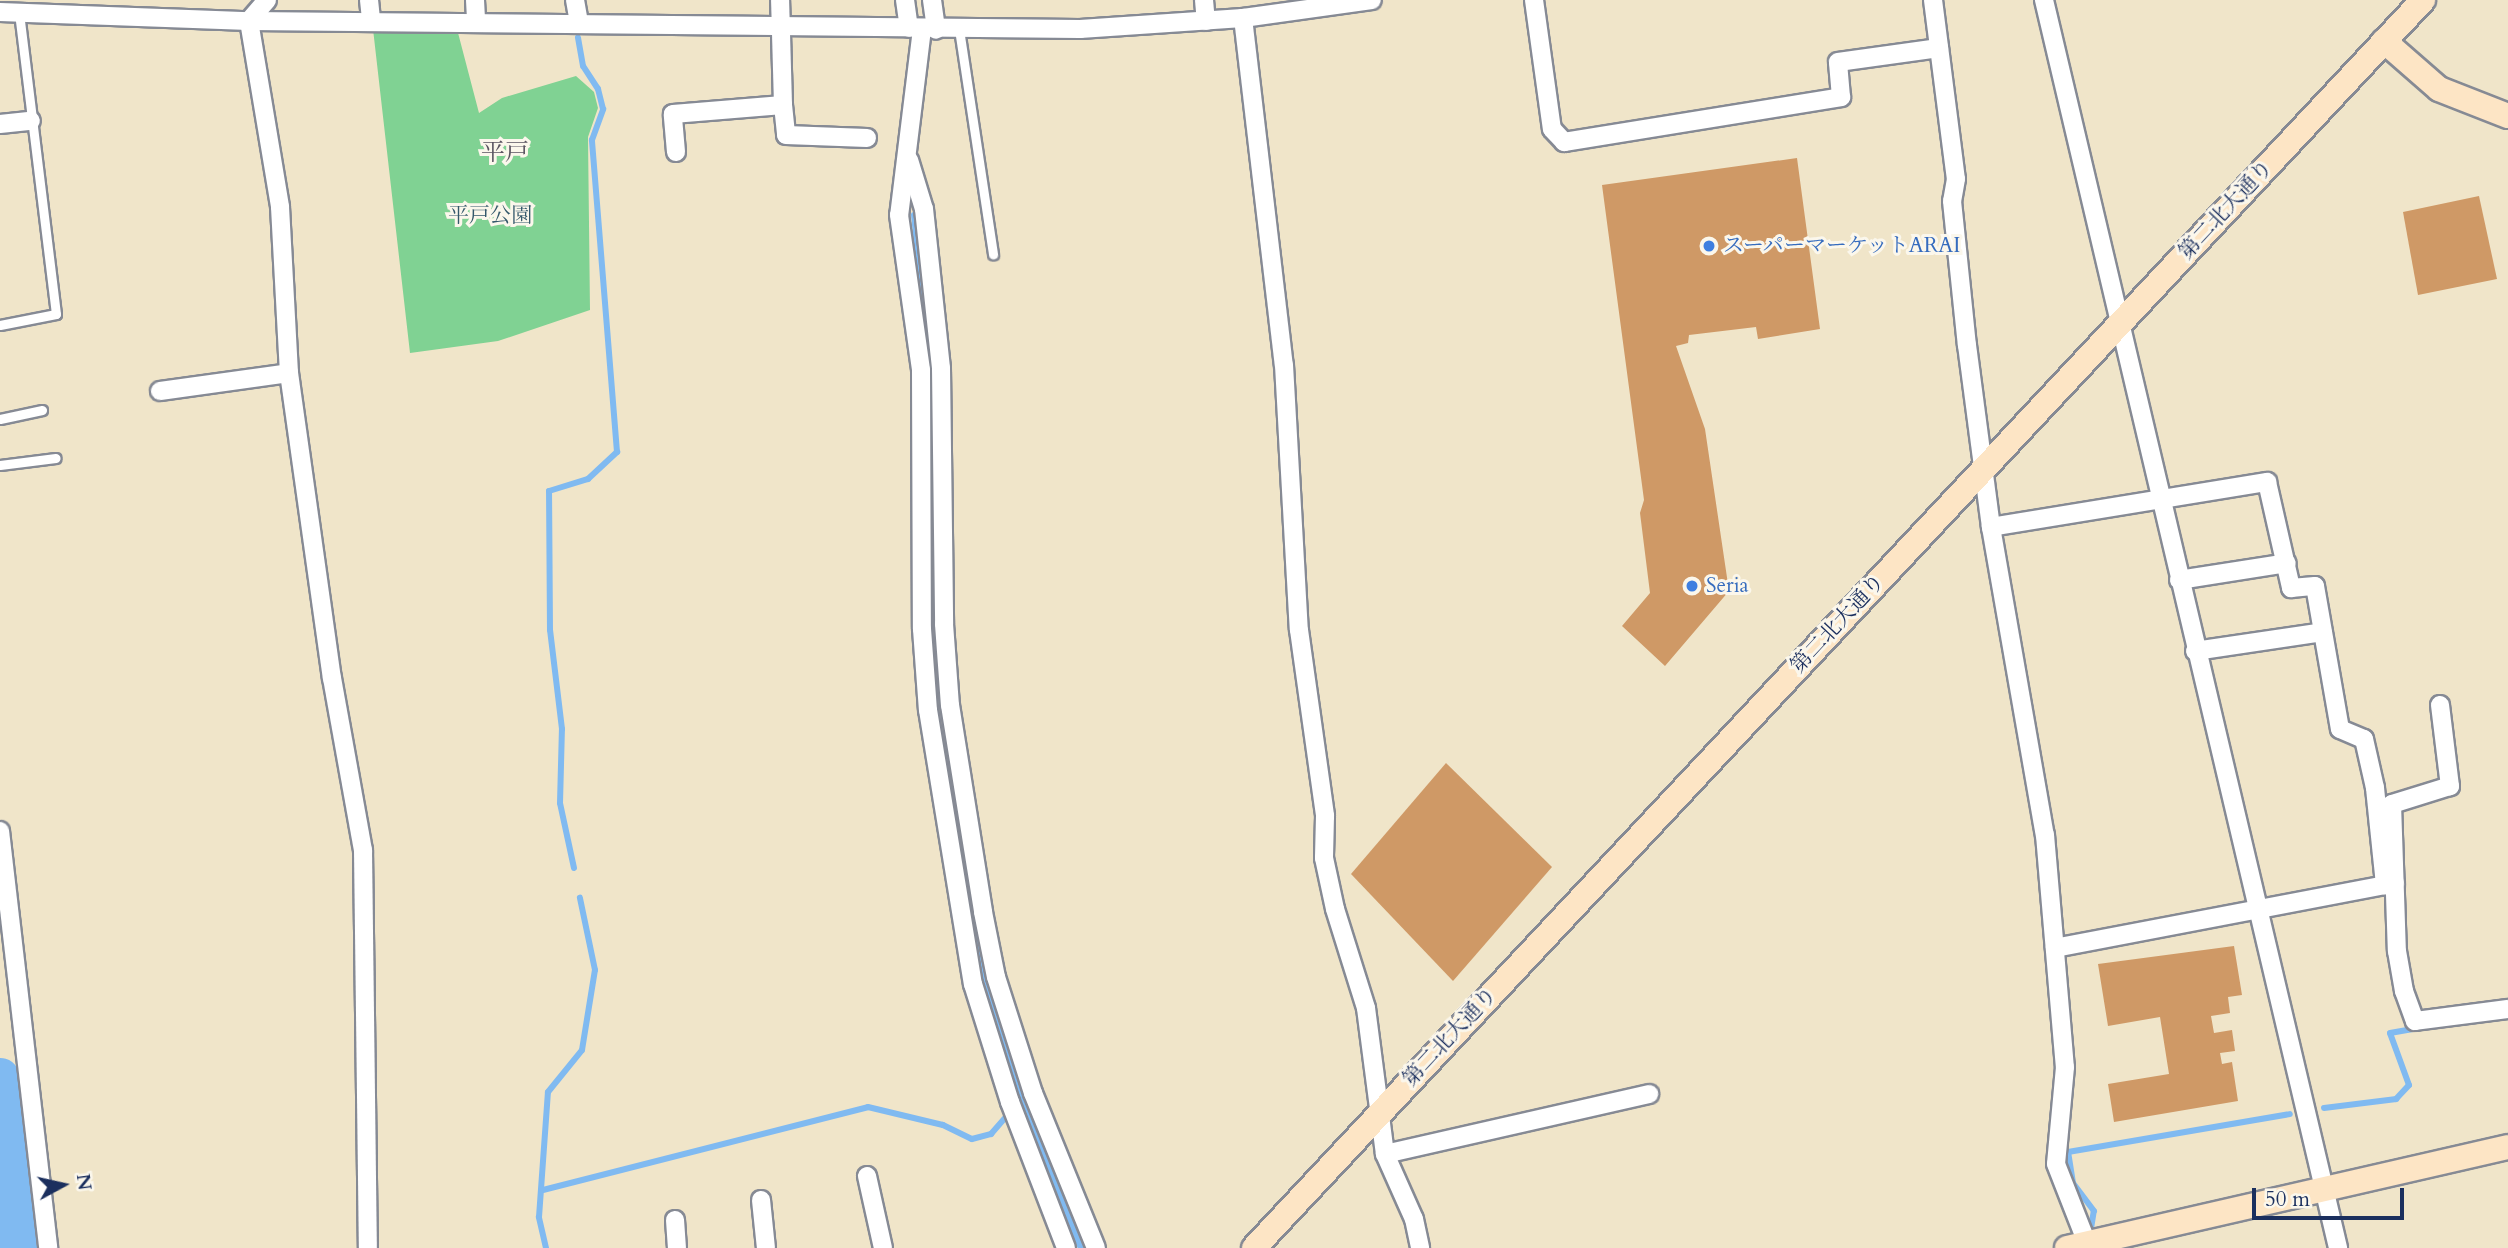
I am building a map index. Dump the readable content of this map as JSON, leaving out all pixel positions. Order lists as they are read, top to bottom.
{
  "streets": {
    "street": ["第二北大通り"]
  },
  "districts": ["平戸"],
  "parks": ["平戸公園"],
  "places": ["スーパーマーケットARAI", "Seria"],
  "scale_bar": "50 m",
  "north": "right"
}
